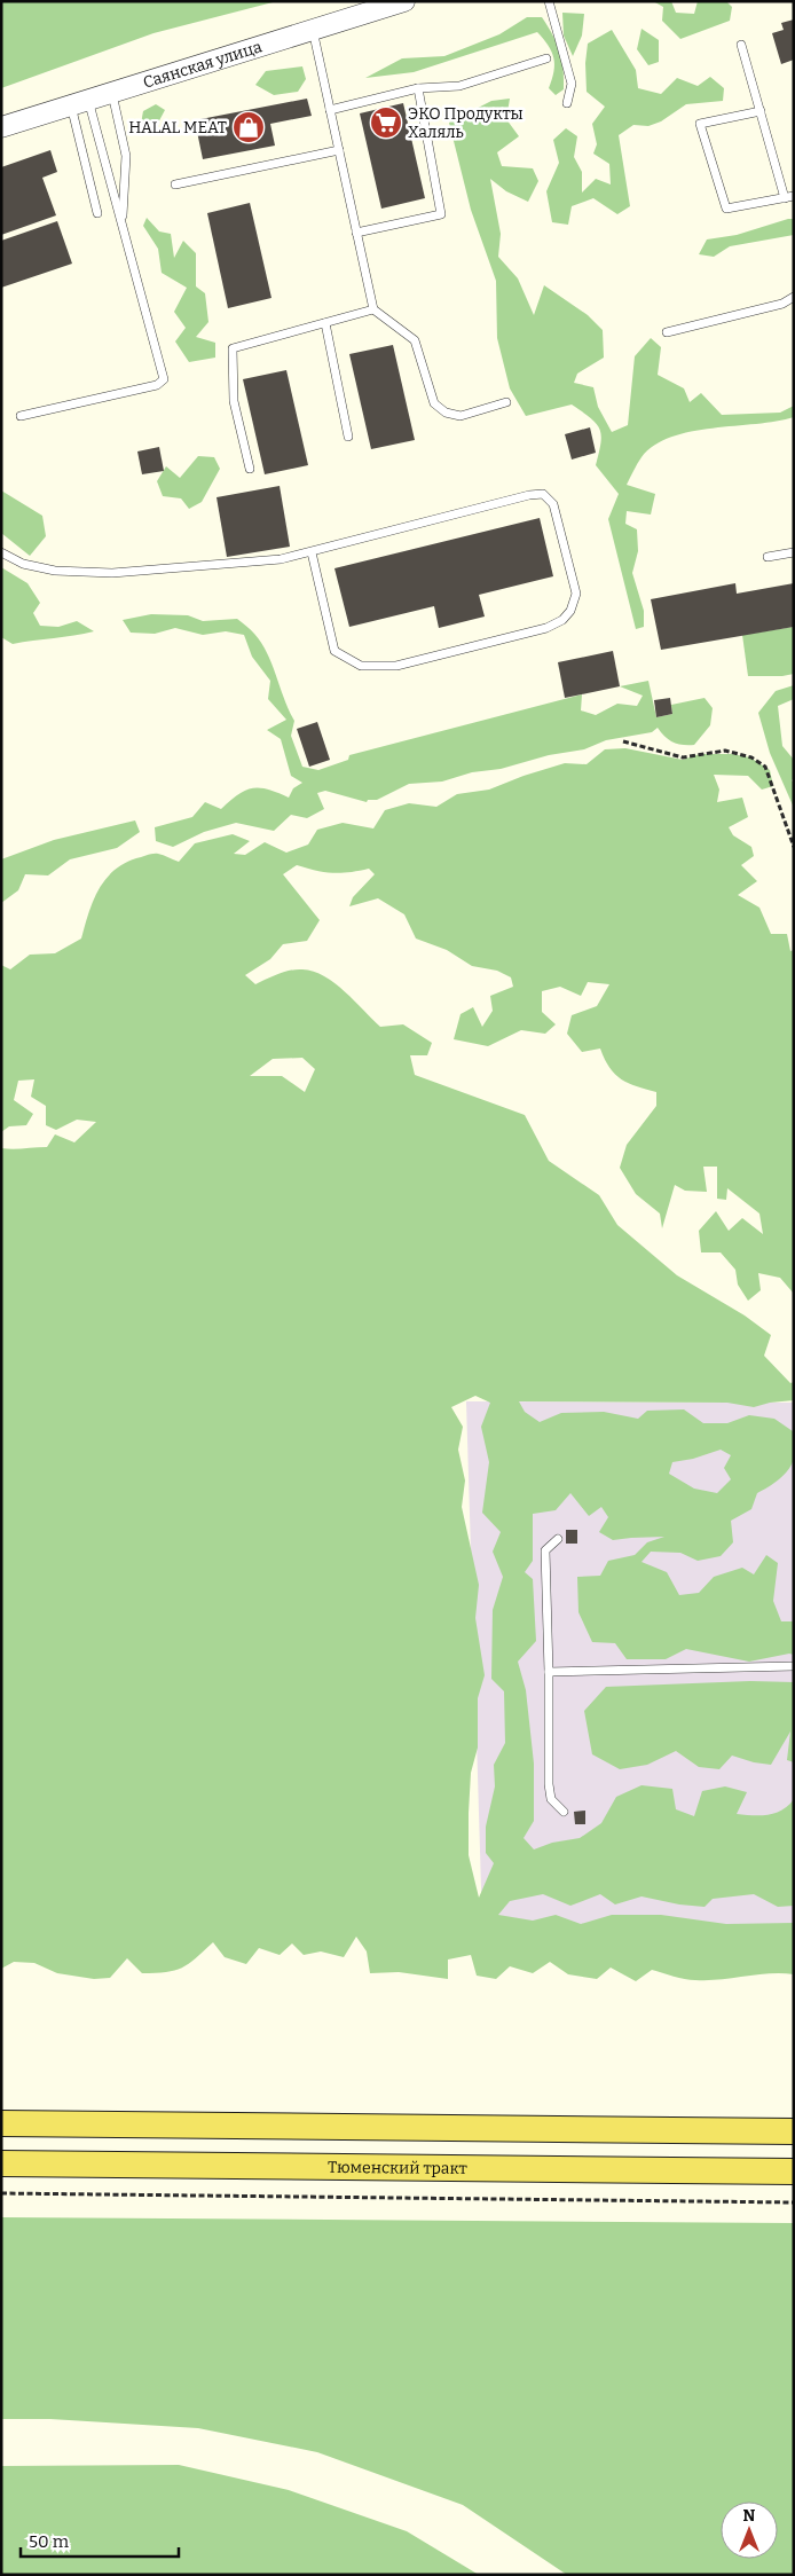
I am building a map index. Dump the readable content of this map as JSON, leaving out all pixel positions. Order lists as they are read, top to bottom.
{
  "streets": {
    "main road": ["Тюменский тракт"],
    "street": ["Саянская улица"]
  },
  "places": {
    "supermarket": ["ЭКО Продукты Халяль"],
    "shop": ["HALAL MEAT"]
  },
  "scale_bar": "50 m",
  "north": "top"
}
